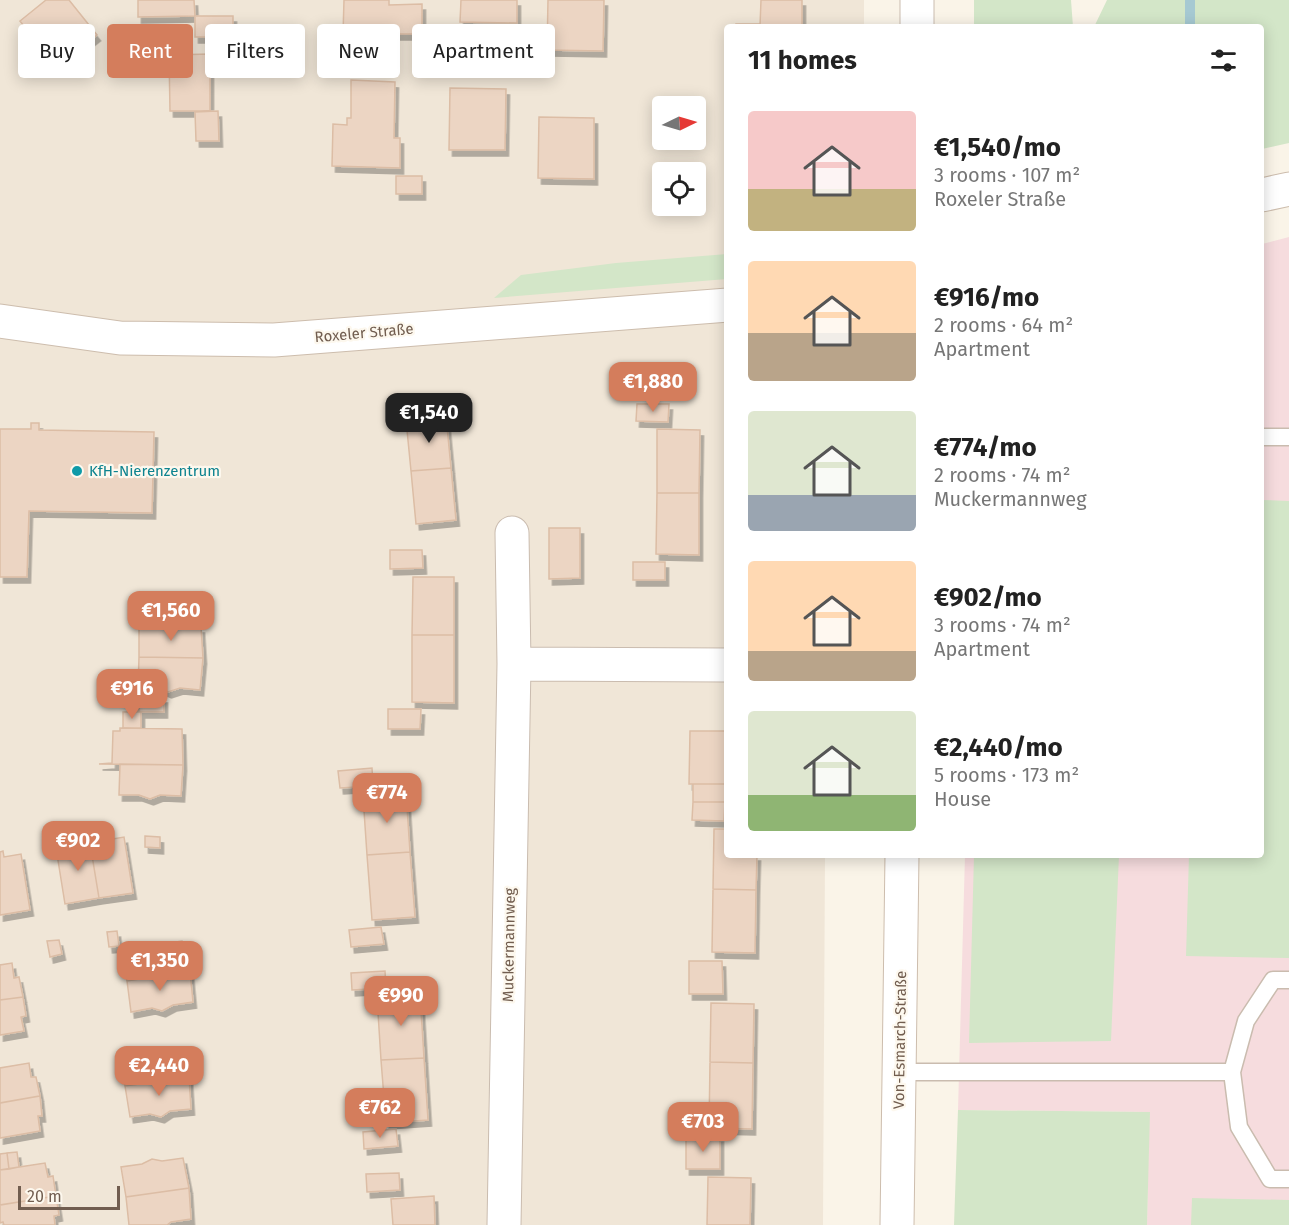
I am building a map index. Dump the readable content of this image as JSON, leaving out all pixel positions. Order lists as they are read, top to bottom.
{
  "streets": {
    "main road": ["Roxeler Straße", "Muckermannweg", "Von-Esmarch-Straße"]
  },
  "places": ["KfH-Nierenzentrum"],
  "scale_bar": "20 m",
  "north": "right",
  "page": {
    "chip": [
      "Buy",
      "Rent",
      "Filters",
      "New",
      "Apartment"
    ],
    "heading": "11 homes",
    "list": [
      {
        "name": "€1,540/mo",
        "note": "3 rooms · 107 m² · Roxeler Straße"
      },
      {
        "name": "€916/mo",
        "note": "2 rooms · 64 m² · Apartment"
      },
      {
        "name": "€774/mo",
        "note": "2 rooms · 74 m² · Muckermannweg"
      },
      {
        "name": "€902/mo",
        "note": "3 rooms · 74 m² · Apartment"
      },
      {
        "name": "€2,440/mo",
        "note": "5 rooms · 173 m² · House"
      }
    ],
    "price": [
      "€1,880",
      "€1,540",
      "€1,560",
      "€916",
      "€774",
      "€902",
      "€1,350",
      "€990",
      "€2,440",
      "€762",
      "€703"
    ],
    "scale": "20 m"
  }
}
